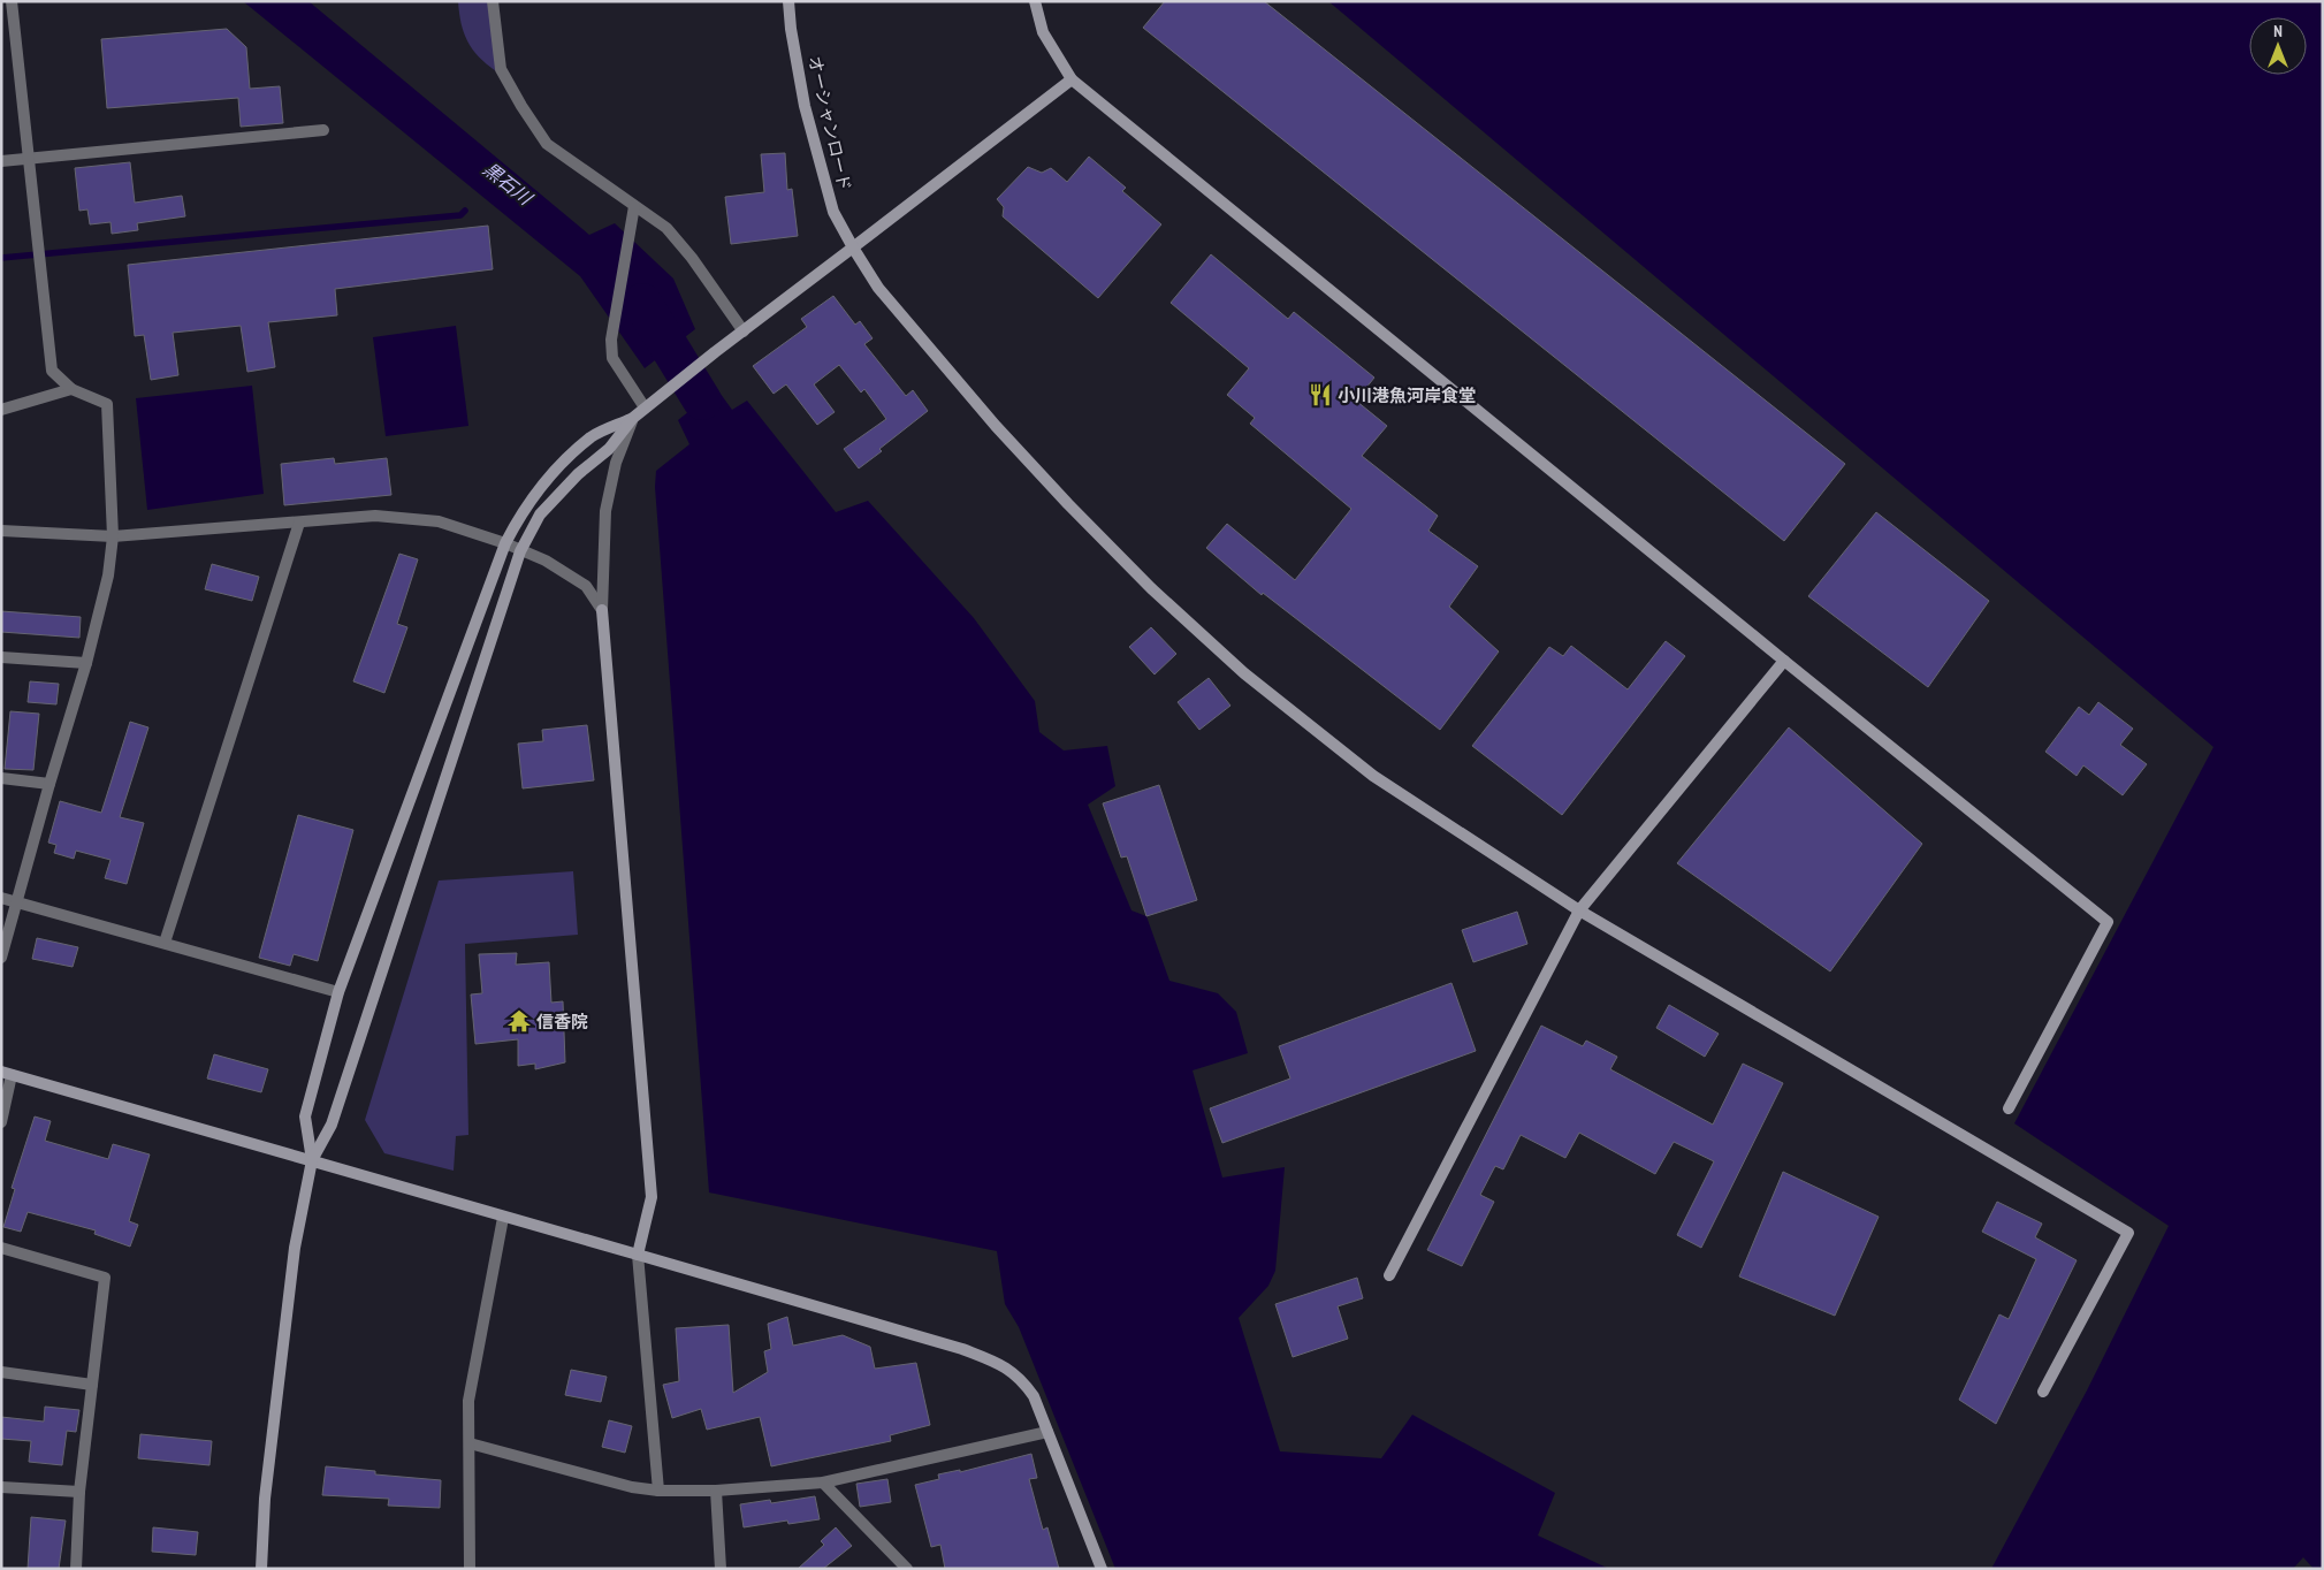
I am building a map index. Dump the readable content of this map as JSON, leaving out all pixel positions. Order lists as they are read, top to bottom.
{
  "streets": {
    "street": ["オーシャンロード"]
  },
  "water": ["黒石川"],
  "places": {
    "restaurant": ["小川港魚河岸食堂"],
    "temple": ["信香院"]
  },
  "north": "top"
}
